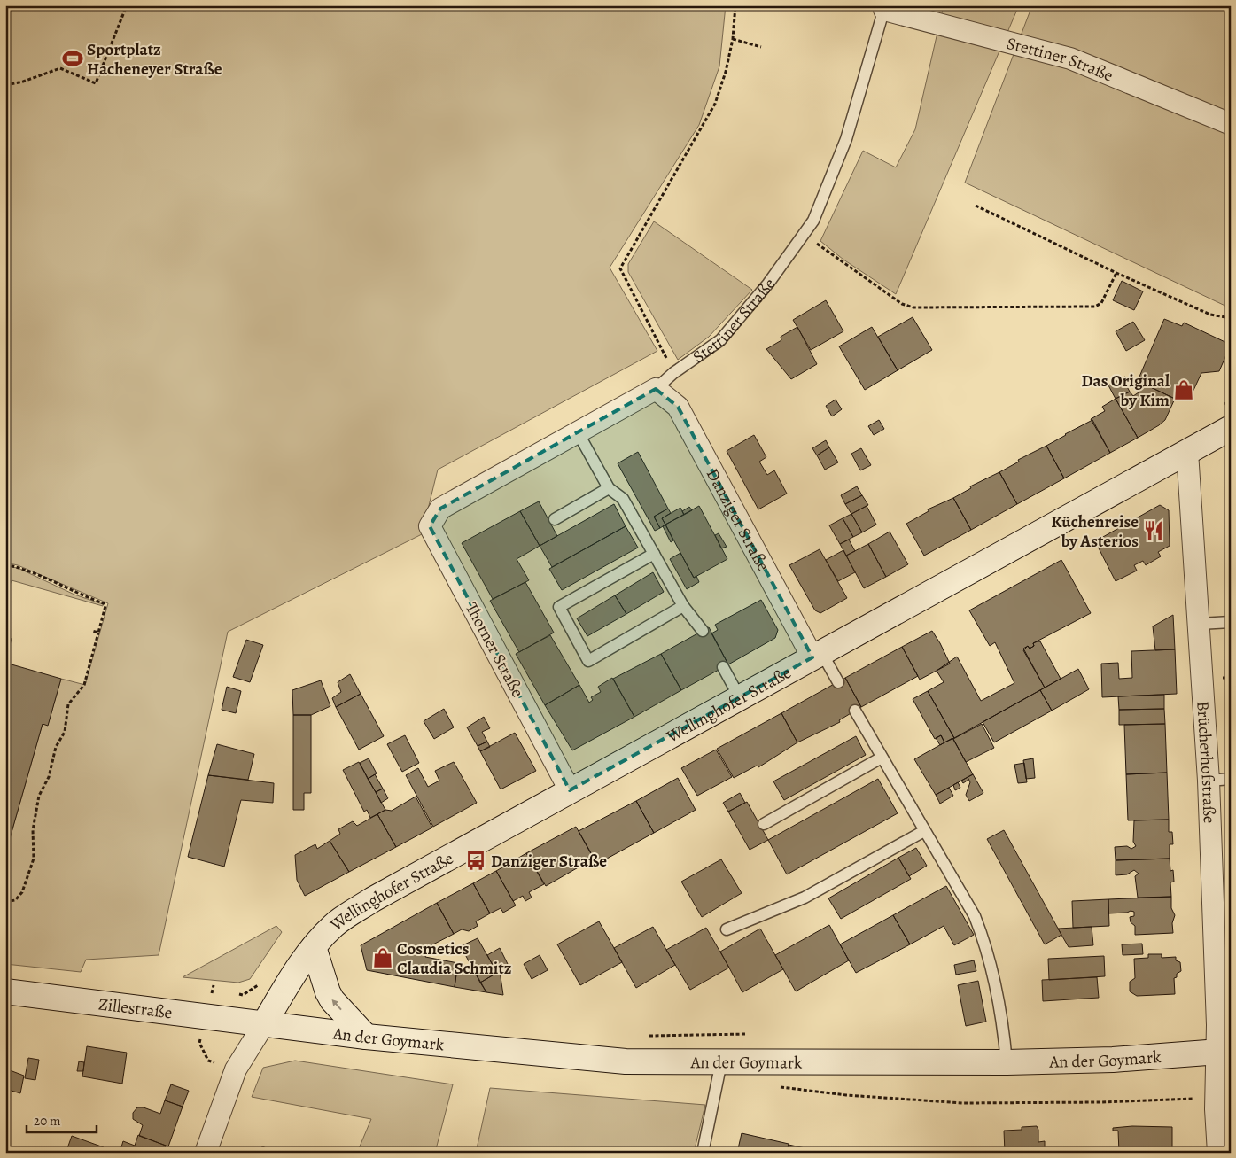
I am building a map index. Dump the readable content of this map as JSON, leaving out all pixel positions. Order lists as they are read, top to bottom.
{
  "streets": {
    "street": [
      "Stettiner Straße",
      "Danziger Straße",
      "Thorner Straße",
      "Wellinghofer Straße",
      "Brücherhofstraße",
      "Zillestraße",
      "An der Goymark"
    ]
  },
  "crossings": [
    ["Stettiner Straße", "Danziger Straße"],
    ["Stettiner Straße", "Thorner Straße"],
    ["Danziger Straße", "Wellinghofer Straße"],
    ["Thorner Straße", "Wellinghofer Straße"],
    ["Wellinghofer Straße", "Brücherhofstraße"],
    ["Wellinghofer Straße", "Zillestraße"],
    ["Wellinghofer Straße", "An der Goymark"],
    ["Brücherhofstraße", "An der Goymark"],
    ["Zillestraße", "An der Goymark"]
  ],
  "places": {
    "sports": ["Sportplatz Hacheneyer Straße"],
    "shop": ["Das Original by Kim", "Cosmetics Claudia Schmitz"],
    "restaurant": ["Küchenreise by Asterios"],
    "bus stop": ["Danziger Straße"]
  },
  "scale_bar": "20 m"
}
